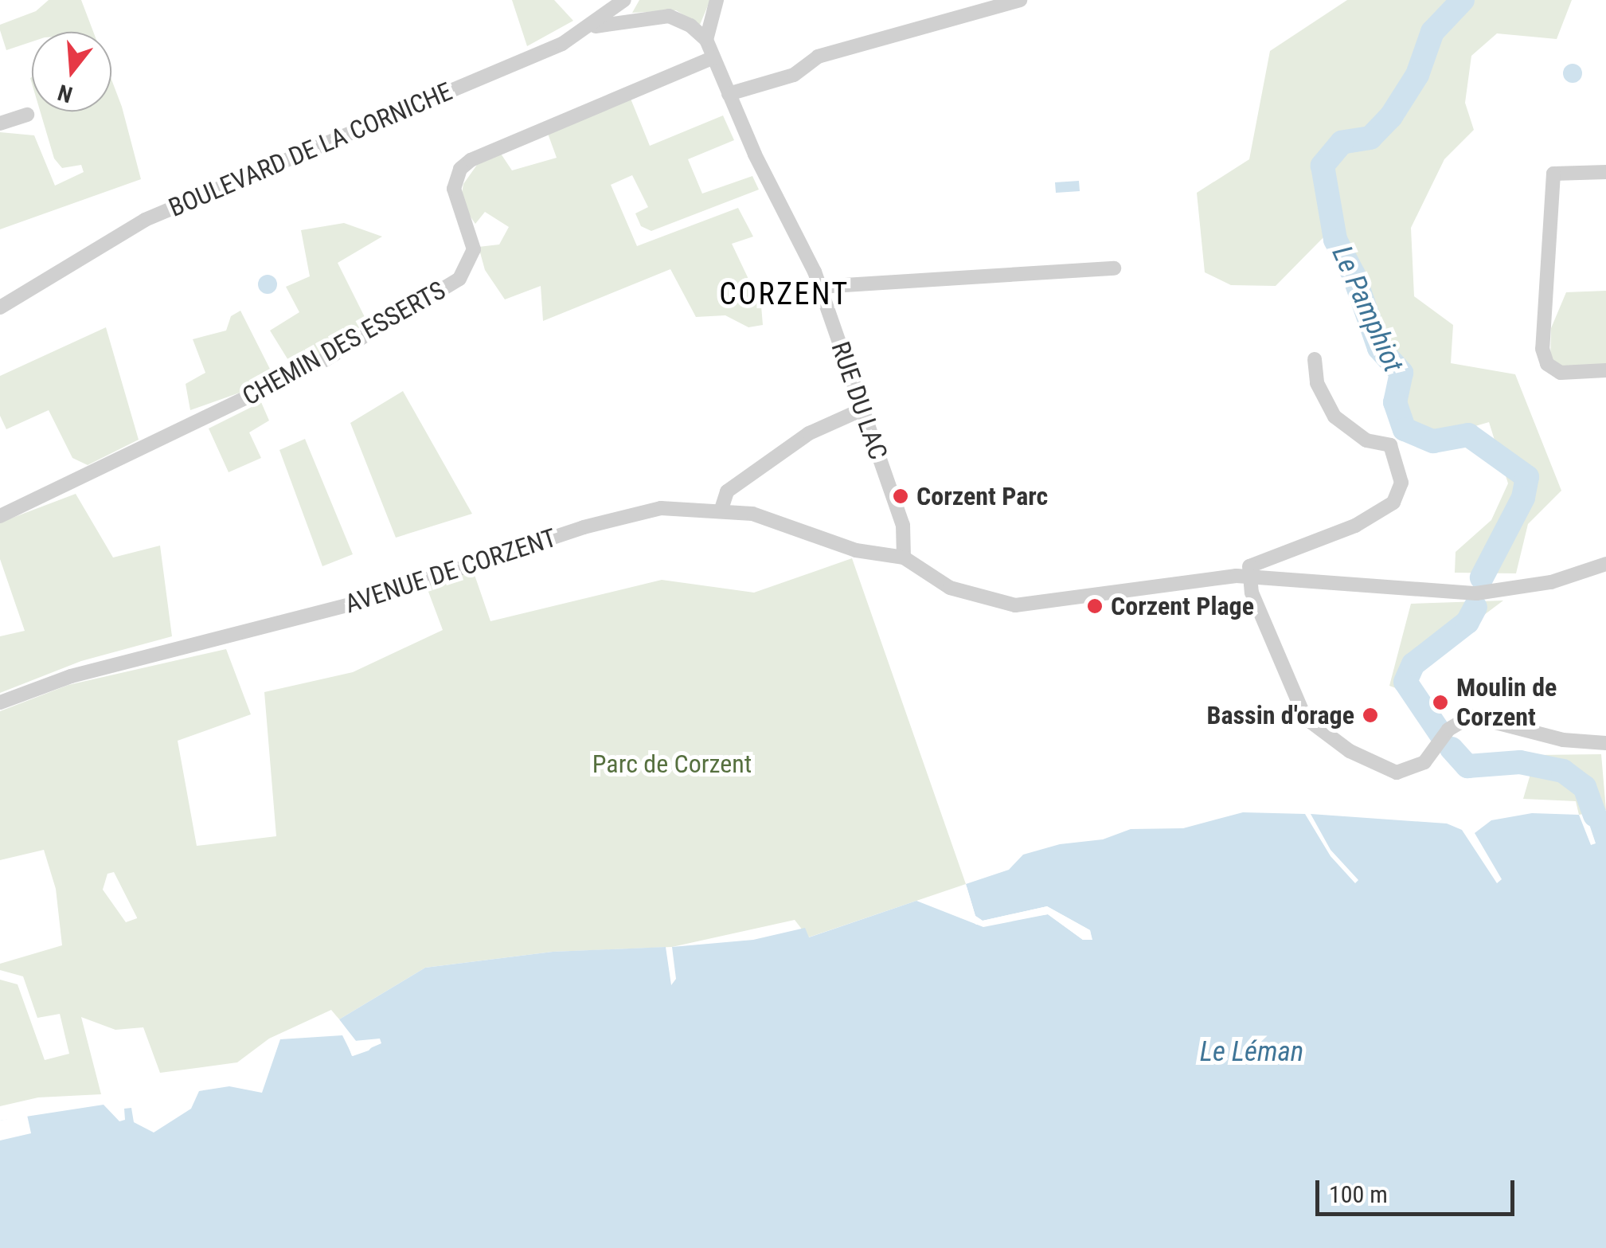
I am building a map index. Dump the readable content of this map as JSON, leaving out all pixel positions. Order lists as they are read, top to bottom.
{
  "streets": {
    "street": [
      "BOULEVARD DE LA CORNICHE",
      "CHEMIN DES ESSERTS",
      "RUE DU LAC",
      "AVENUE DE CORZENT"
    ]
  },
  "crossings": [
    ["CHEMIN DES ESSERTS", "RUE DU LAC"],
    ["RUE DU LAC", "AVENUE DE CORZENT"]
  ],
  "districts": ["CORZENT"],
  "water": ["Le Pamphiot", "Le Léman"],
  "parks": ["Parc de Corzent"],
  "places": [
    "Corzent Parc",
    "Corzent Plage",
    "Moulin de Corzent",
    "Bassin d'orage"
  ],
  "scale_bar": "100 m",
  "north": "bottom"
}
